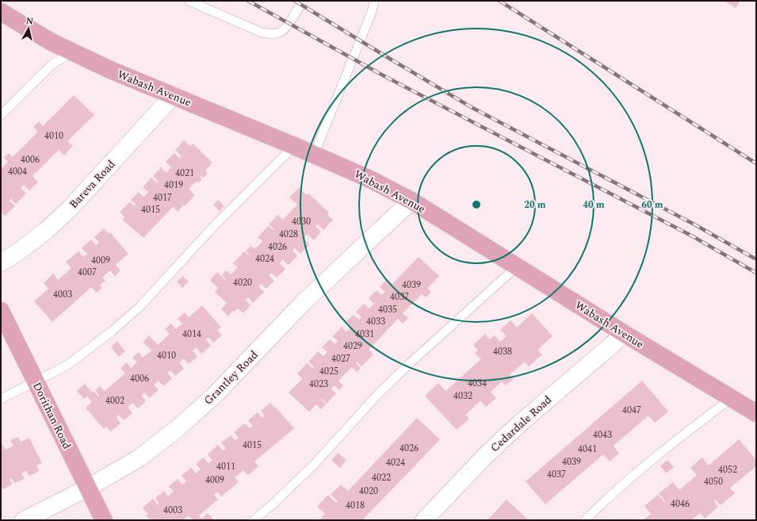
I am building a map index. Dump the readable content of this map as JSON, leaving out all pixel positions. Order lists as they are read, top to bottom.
{
  "streets": {
    "main road": ["Wabash Avenue", "Dorithan Road"],
    "street": ["Bareva Road", "Grantley Road", "Cedardale Road"]
  },
  "crossings": [
    ["Wabash Avenue", "Bareva Road"],
    ["Wabash Avenue", "Grantley Road"],
    ["Wabash Avenue", "Cedardale Road"],
    ["Grantley Road", "Dorithan Road"]
  ],
  "house_numbers": [
    "4010",
    "4006",
    "4004",
    "4021",
    "4019",
    "4017",
    "4015",
    "4030",
    "4028",
    "4026",
    "4024",
    "4009",
    "4007",
    "4020",
    "4039",
    "4003",
    "4037",
    "4035",
    "4033",
    "4014",
    "4031",
    "4029",
    "4038",
    "4010",
    "4027",
    "4025",
    "4006",
    "4034",
    "4023",
    "4032",
    "4002",
    "4047",
    "4043",
    "4015",
    "4026",
    "4041",
    "4039",
    "4024",
    "4011",
    "4052",
    "4037",
    "4022",
    "4009",
    "4050",
    "4020",
    "4046",
    "4018",
    "4003"
  ],
  "north": "top",
  "rings": ["20 m", "40 m", "60 m"]
}
